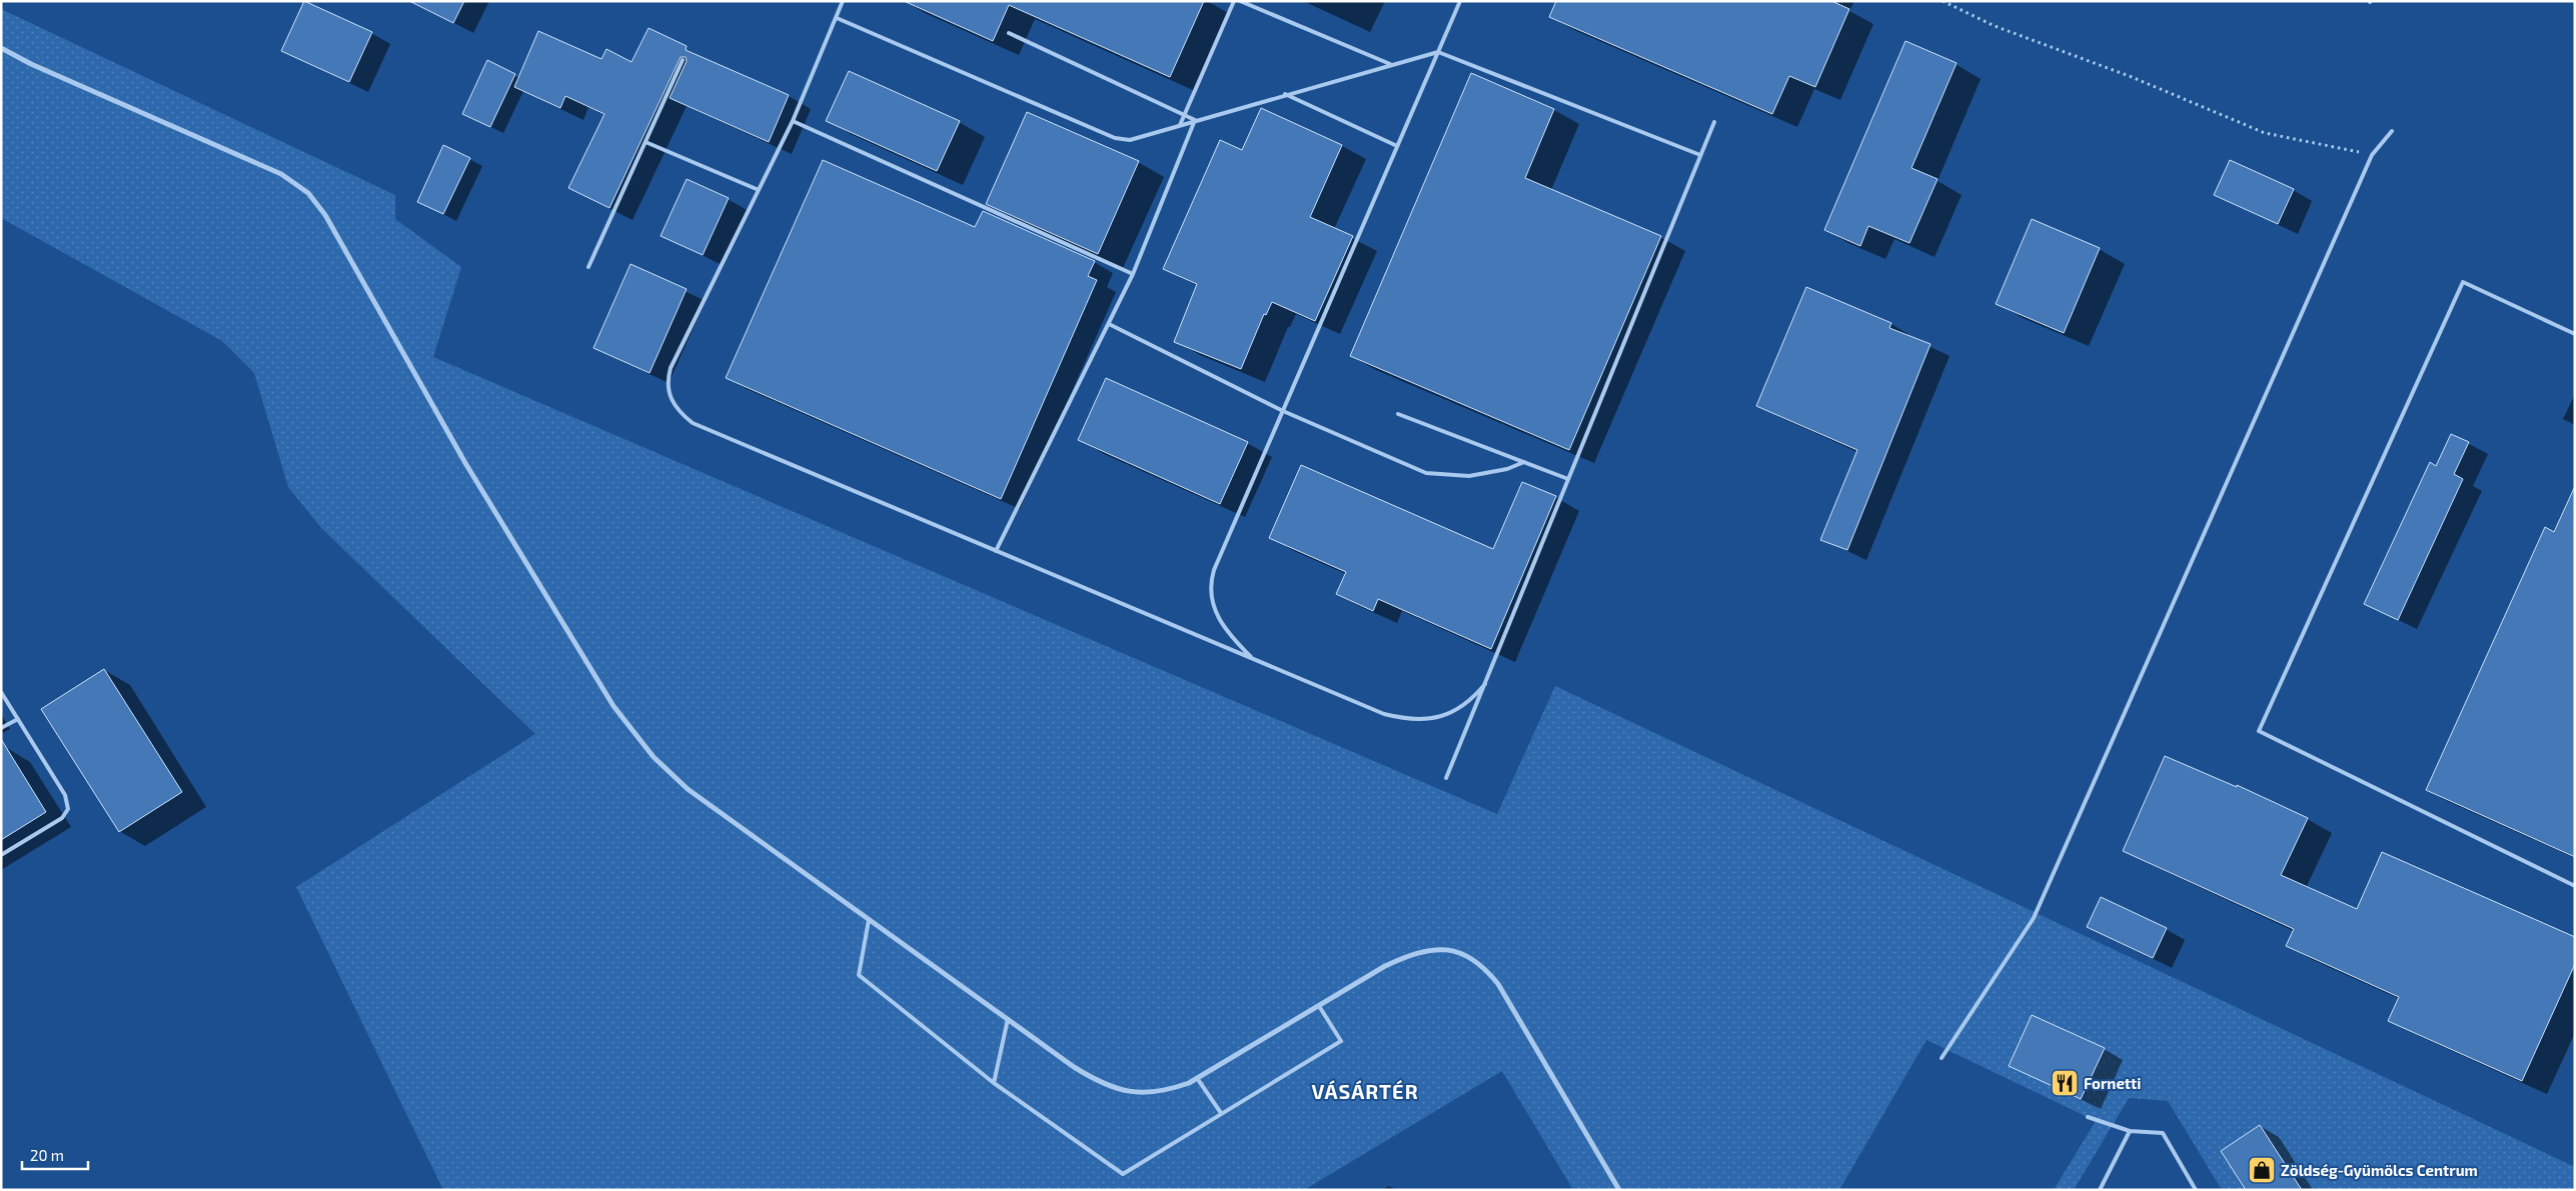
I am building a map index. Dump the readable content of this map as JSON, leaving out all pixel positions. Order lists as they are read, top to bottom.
{
  "districts": ["VÁSÁRTÉR"],
  "places": {
    "restaurant": ["Fornetti"],
    "shop": ["Zöldség-Gyümölcs Centrum"]
  },
  "scale_bar": "20 m"
}
